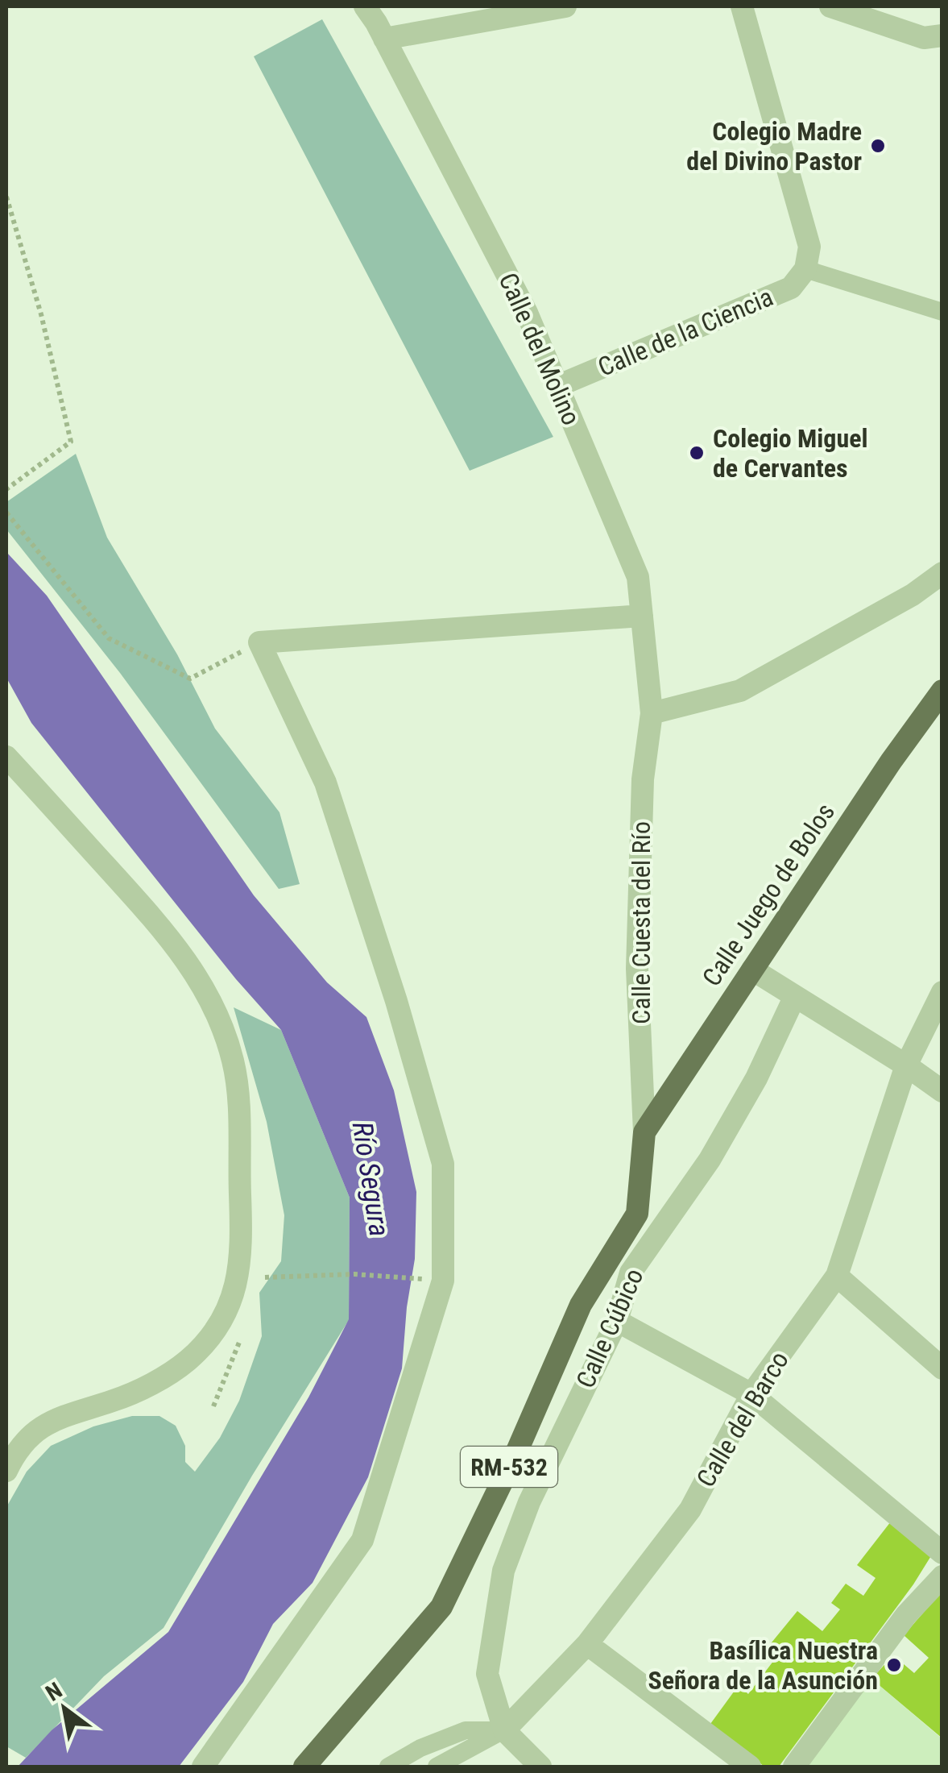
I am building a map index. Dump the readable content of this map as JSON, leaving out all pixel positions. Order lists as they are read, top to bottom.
{
  "streets": {
    "main road": ["Calle Juego de Bolos", "RM-532"],
    "street": [
      "Calle de la Ciencia",
      "Calle del Molino",
      "Calle Cuesta del Río",
      "Calle Cúbico",
      "Calle del Barco"
    ]
  },
  "crossings": [
    ["Calle de la Ciencia", "Calle del Molino"],
    ["Calle del Molino", "Calle Cuesta del Río"],
    ["Calle Juego de Bolos", "Calle Cuesta del Río"],
    ["Calle Juego de Bolos", "RM-532"],
    ["Calle Cuesta del Río", "RM-532"],
    ["Calle Cúbico", "Calle del Barco"]
  ],
  "water": ["Río Segura"],
  "places": ["Colegio Madre del Divino Pastor", "Colegio Miguel de Cervantes", "Basílica Nuestra Señora de la Asunción"],
  "north": "top left"
}
